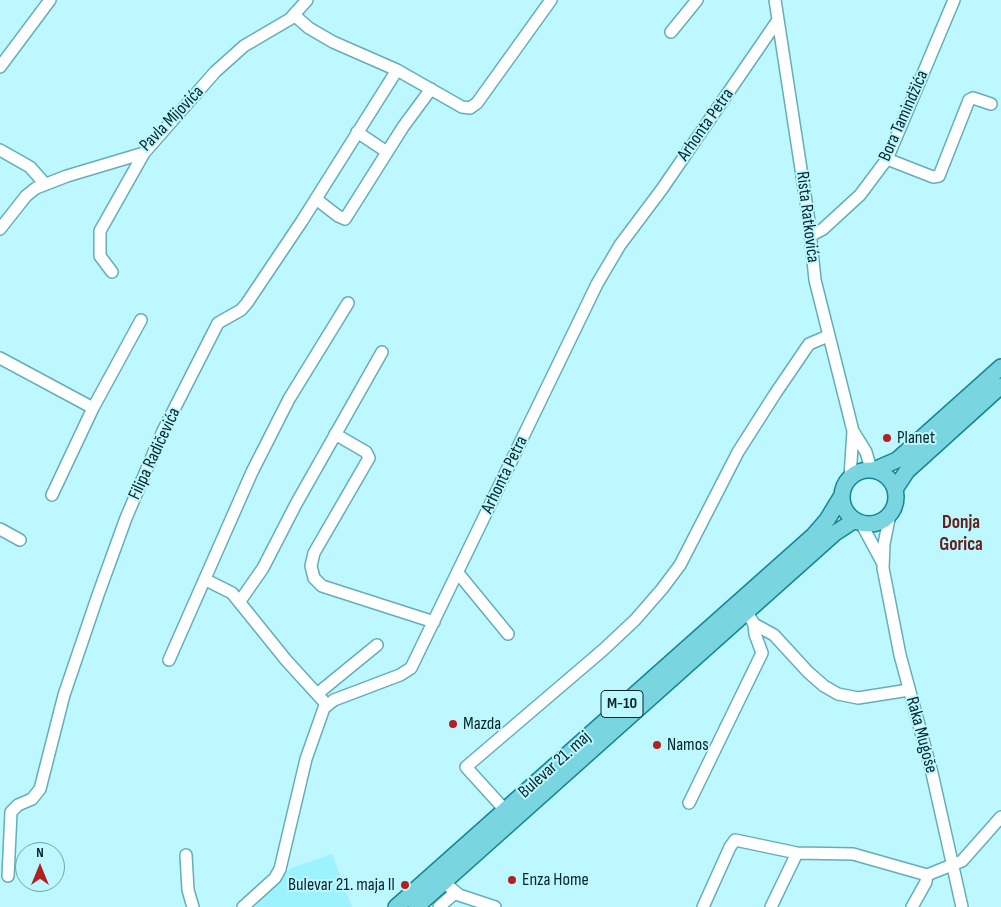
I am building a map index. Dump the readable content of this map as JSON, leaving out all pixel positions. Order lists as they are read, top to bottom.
{
  "streets": {
    "main road": ["M-10", "Bulevar 21. maj"],
    "street": [
      "Bora Tamindžića",
      "Pavla Mijovića",
      "Arhonta Petra",
      "Rista Ratkovića",
      "Filipa Radičevića",
      "Raka Mugoše"
    ]
  },
  "crossings": [
    ["Bora Tamindžića", "Rista Ratkovića"],
    ["Arhonta Petra", "Rista Ratkovića"],
    ["Rista Ratkovića", "Raka Mugoše"],
    ["Rista Ratkovića", "Bulevar 21. maj"],
    ["Raka Mugoše", "Bulevar 21. maj"]
  ],
  "districts": ["Donja Gorica"],
  "places": [
    "Planet",
    "Mazda",
    "Namos",
    "Enza Home",
    "Bulevar 21. maja II"
  ],
  "north": "top"
}
